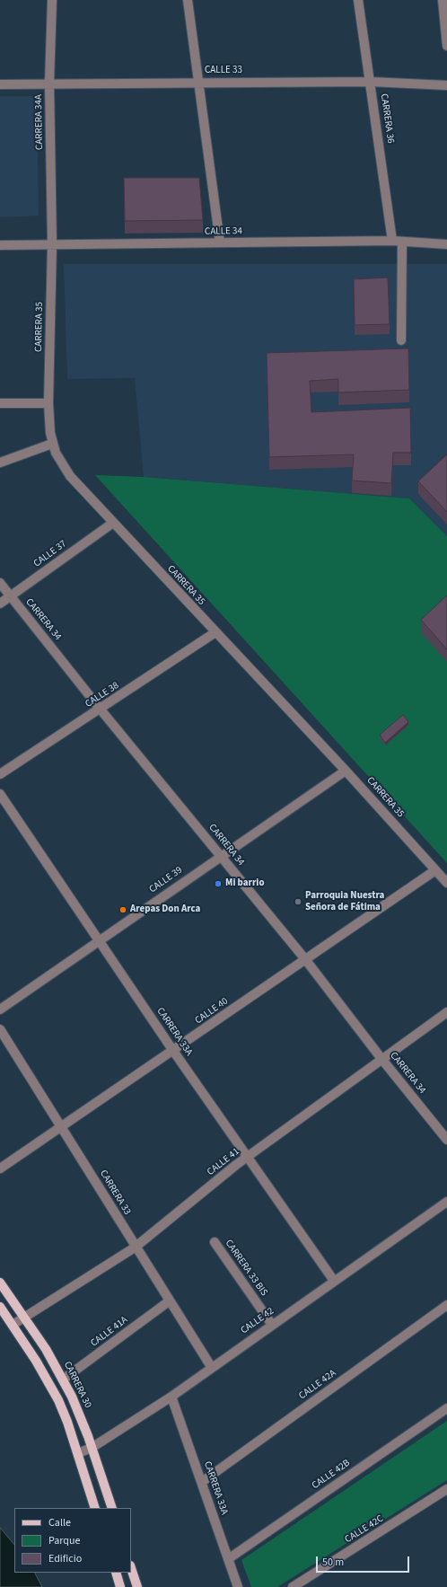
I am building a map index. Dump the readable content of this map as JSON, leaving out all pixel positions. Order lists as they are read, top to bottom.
{
  "streets": {
    "main road": ["CARRERA 30"],
    "street": [
      "CALLE 33",
      "CARRERA 36",
      "CARRERA 34A",
      "CALLE 34",
      "CARRERA 35",
      "CALLE 37",
      "CARRERA 34",
      "CALLE 38",
      "CALLE 39",
      "CALLE 40",
      "CARRERA 33A",
      "CALLE 41",
      "CARRERA 33",
      "CARRERA 33 BIS",
      "CALLE 42",
      "CALLE 41A",
      "CALLE 42A",
      "CALLE 42B",
      "CALLE 42C"
    ]
  },
  "crossings": [
    ["CALLE 33", "CARRERA 36"],
    ["CALLE 33", "CARRERA 34A"],
    ["CARRERA 36", "CALLE 34"],
    ["CARRERA 34A", "CALLE 34"],
    ["CARRERA 34A", "CARRERA 35"],
    ["CALLE 34", "CARRERA 35"],
    ["CARRERA 35", "CALLE 37"],
    ["CARRERA 35", "CALLE 38"],
    ["CARRERA 35", "CALLE 39"],
    ["CARRERA 35", "CALLE 40"],
    ["CALLE 37", "CARRERA 34"],
    ["CARRERA 34", "CALLE 38"],
    ["CARRERA 34", "CALLE 39"],
    ["CARRERA 34", "CALLE 40"],
    ["CARRERA 34", "CALLE 41"],
    ["CALLE 39", "CARRERA 33A"],
    ["CALLE 40", "CARRERA 33A"],
    ["CALLE 40", "CARRERA 33"],
    ["CARRERA 33A", "CALLE 41"],
    ["CARRERA 33A", "CALLE 42"],
    ["CARRERA 33A", "CALLE 42A"],
    ["CARRERA 33A", "CALLE 42B"],
    ["CALLE 41", "CARRERA 33"],
    ["CALLE 41", "CARRERA 30"],
    ["CARRERA 33", "CALLE 42"],
    ["CARRERA 33", "CALLE 41A"],
    ["CARRERA 33 BIS", "CALLE 42"],
    ["CALLE 42", "CARRERA 30"],
    ["CALLE 41A", "CARRERA 30"]
  ],
  "places": ["Mi barrio", "Parroquia Nuestra Señora de Fátima", "Arepas Don Arca"],
  "legend": ["Calle", "Parque", "Edificio"],
  "scale_bar": "50 m"
}
